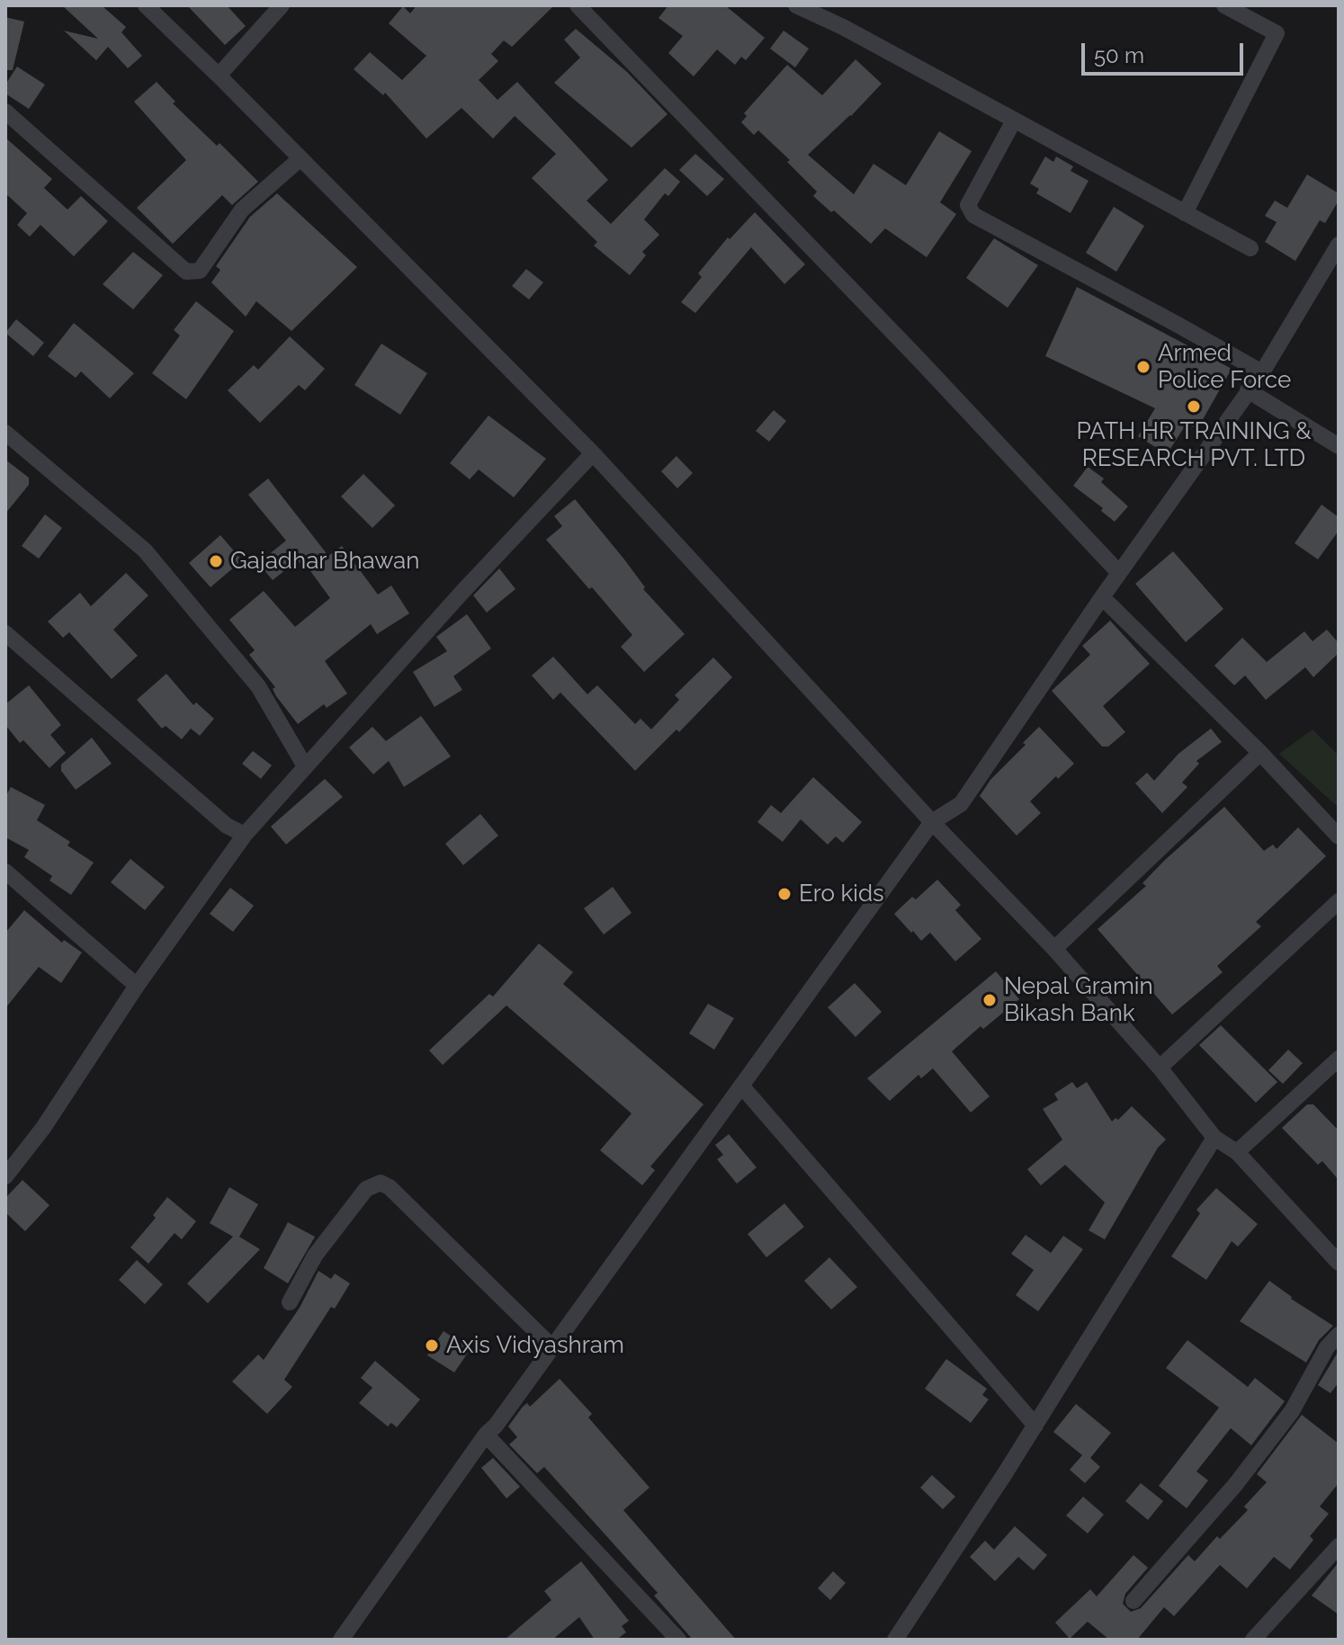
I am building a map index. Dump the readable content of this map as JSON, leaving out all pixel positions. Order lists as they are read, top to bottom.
{
  "places": [
    "Armed Police Force",
    "PATH HR TRAINING & RESEARCH PVT. LTD",
    "Gajadhar Bhawan",
    "Ero kids",
    "Nepal Gramin Bikash Bank",
    "Axis Vidyashram"
  ],
  "scale_bar": "50 m"
}
